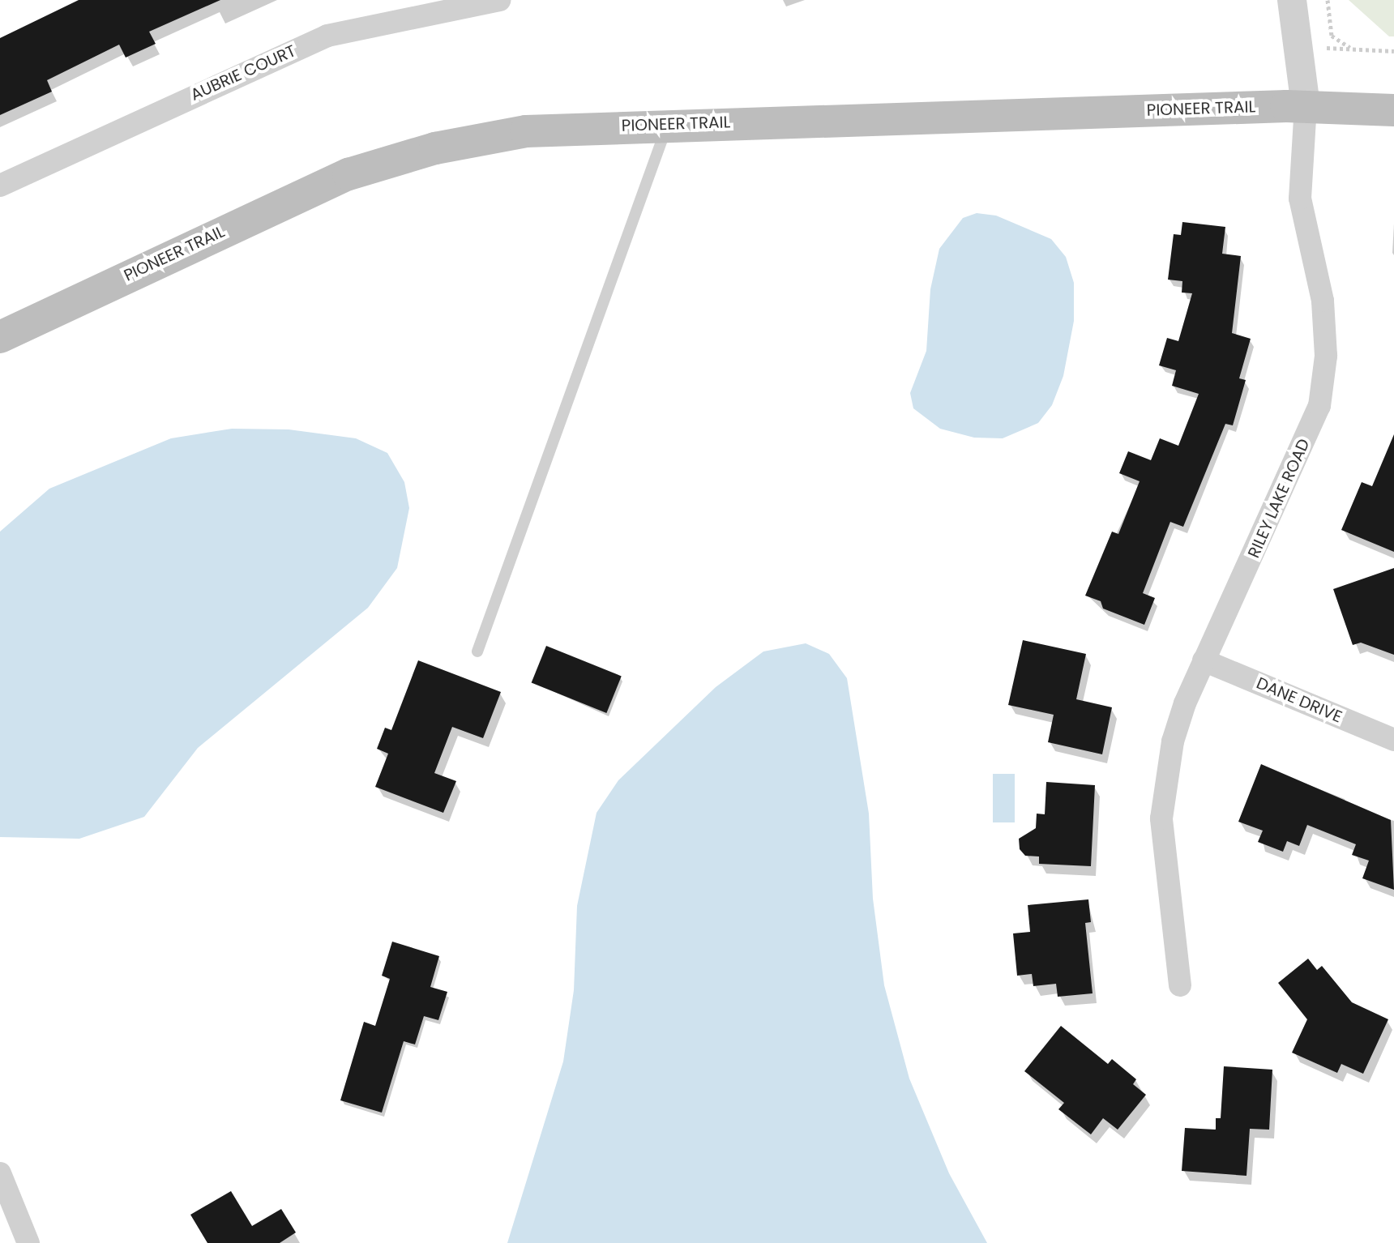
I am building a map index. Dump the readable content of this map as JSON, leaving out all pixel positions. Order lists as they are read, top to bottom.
{
  "streets": {
    "main road": ["PIONEER TRAIL"],
    "street": ["AUBRIE COURT", "RILEY LAKE ROAD", "DANE DRIVE"]
  },
  "crossings": [
    ["PIONEER TRAIL", "RILEY LAKE ROAD"],
    ["RILEY LAKE ROAD", "DANE DRIVE"]
  ]
}
